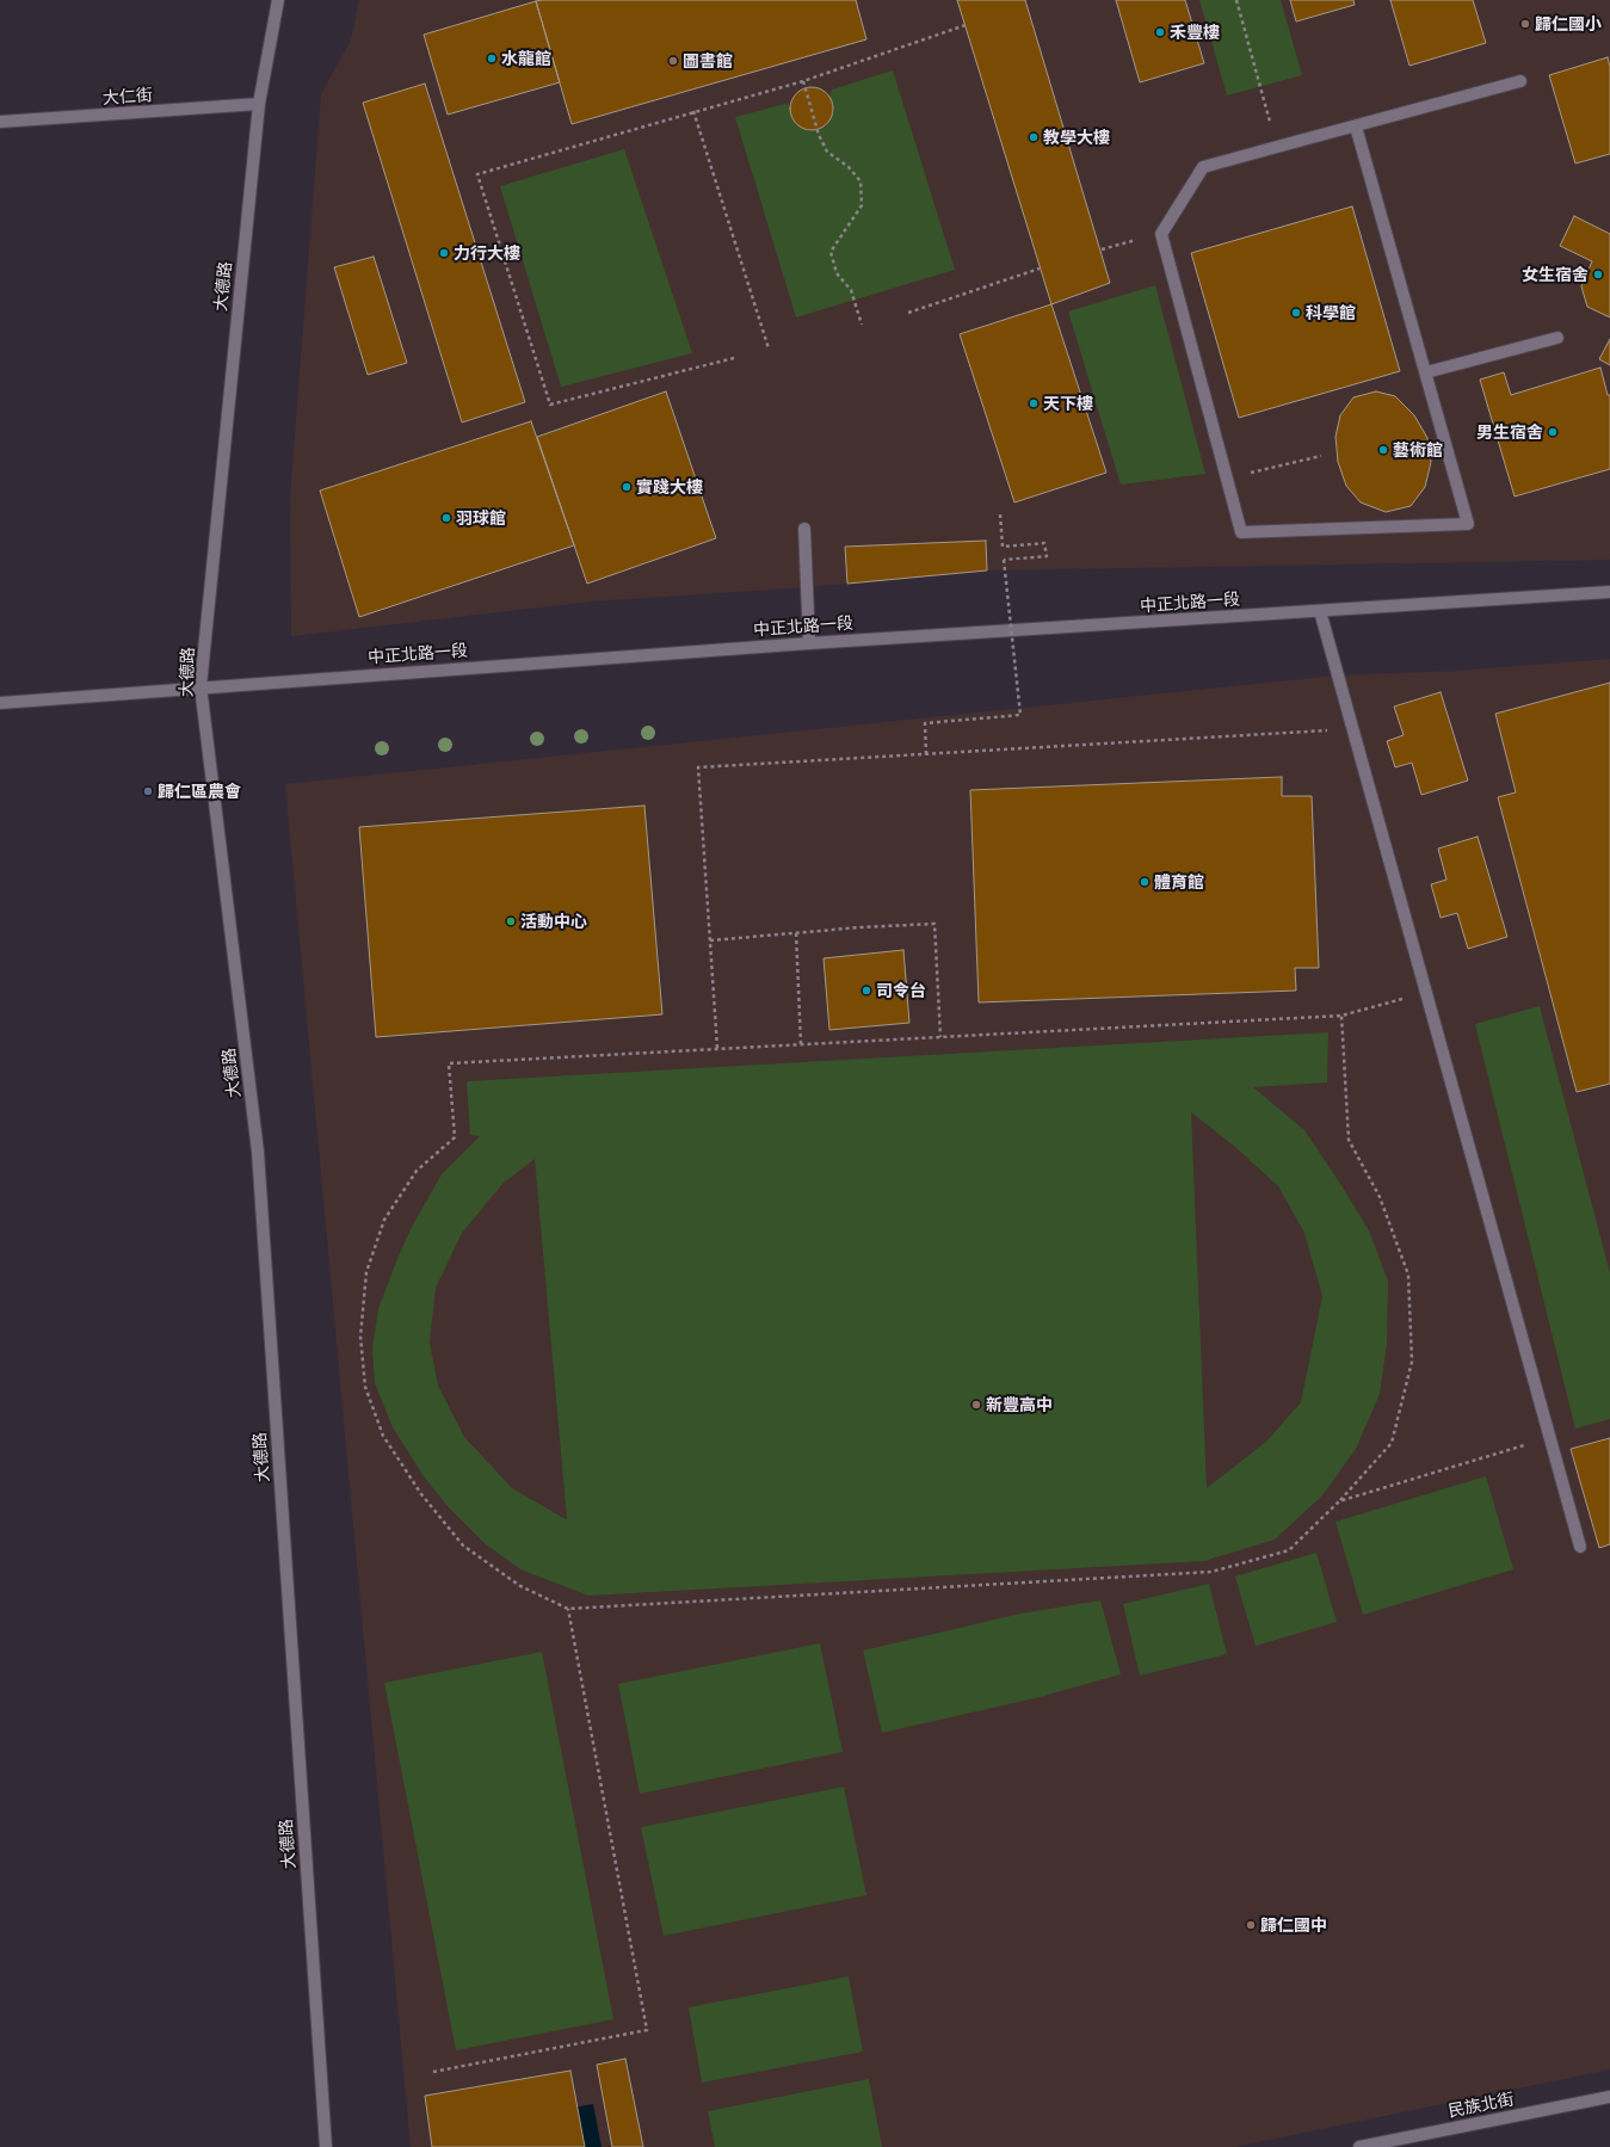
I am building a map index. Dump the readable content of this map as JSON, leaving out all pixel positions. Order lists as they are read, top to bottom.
{
  "streets": {
    "street": [
      "大仁街",
      "大德路",
      "中正北路一段",
      "民族北街"
    ]
  },
  "crossings": [
    ["大仁街", "大德路"],
    ["大德路", "中正北路一段"]
  ],
  "places": [
    "歸仁國小",
    "禾豐樓",
    "水龍館",
    "圖書館",
    "教學大樓",
    "力行大樓",
    "女生宿舍",
    "科學館",
    "天下樓",
    "男生宿舍",
    "藝術館",
    "實踐大樓",
    "羽球館",
    "歸仁區農會",
    "體育館",
    "活動中心",
    "司令台",
    "新豐高中",
    "歸仁國中"
  ]
}
